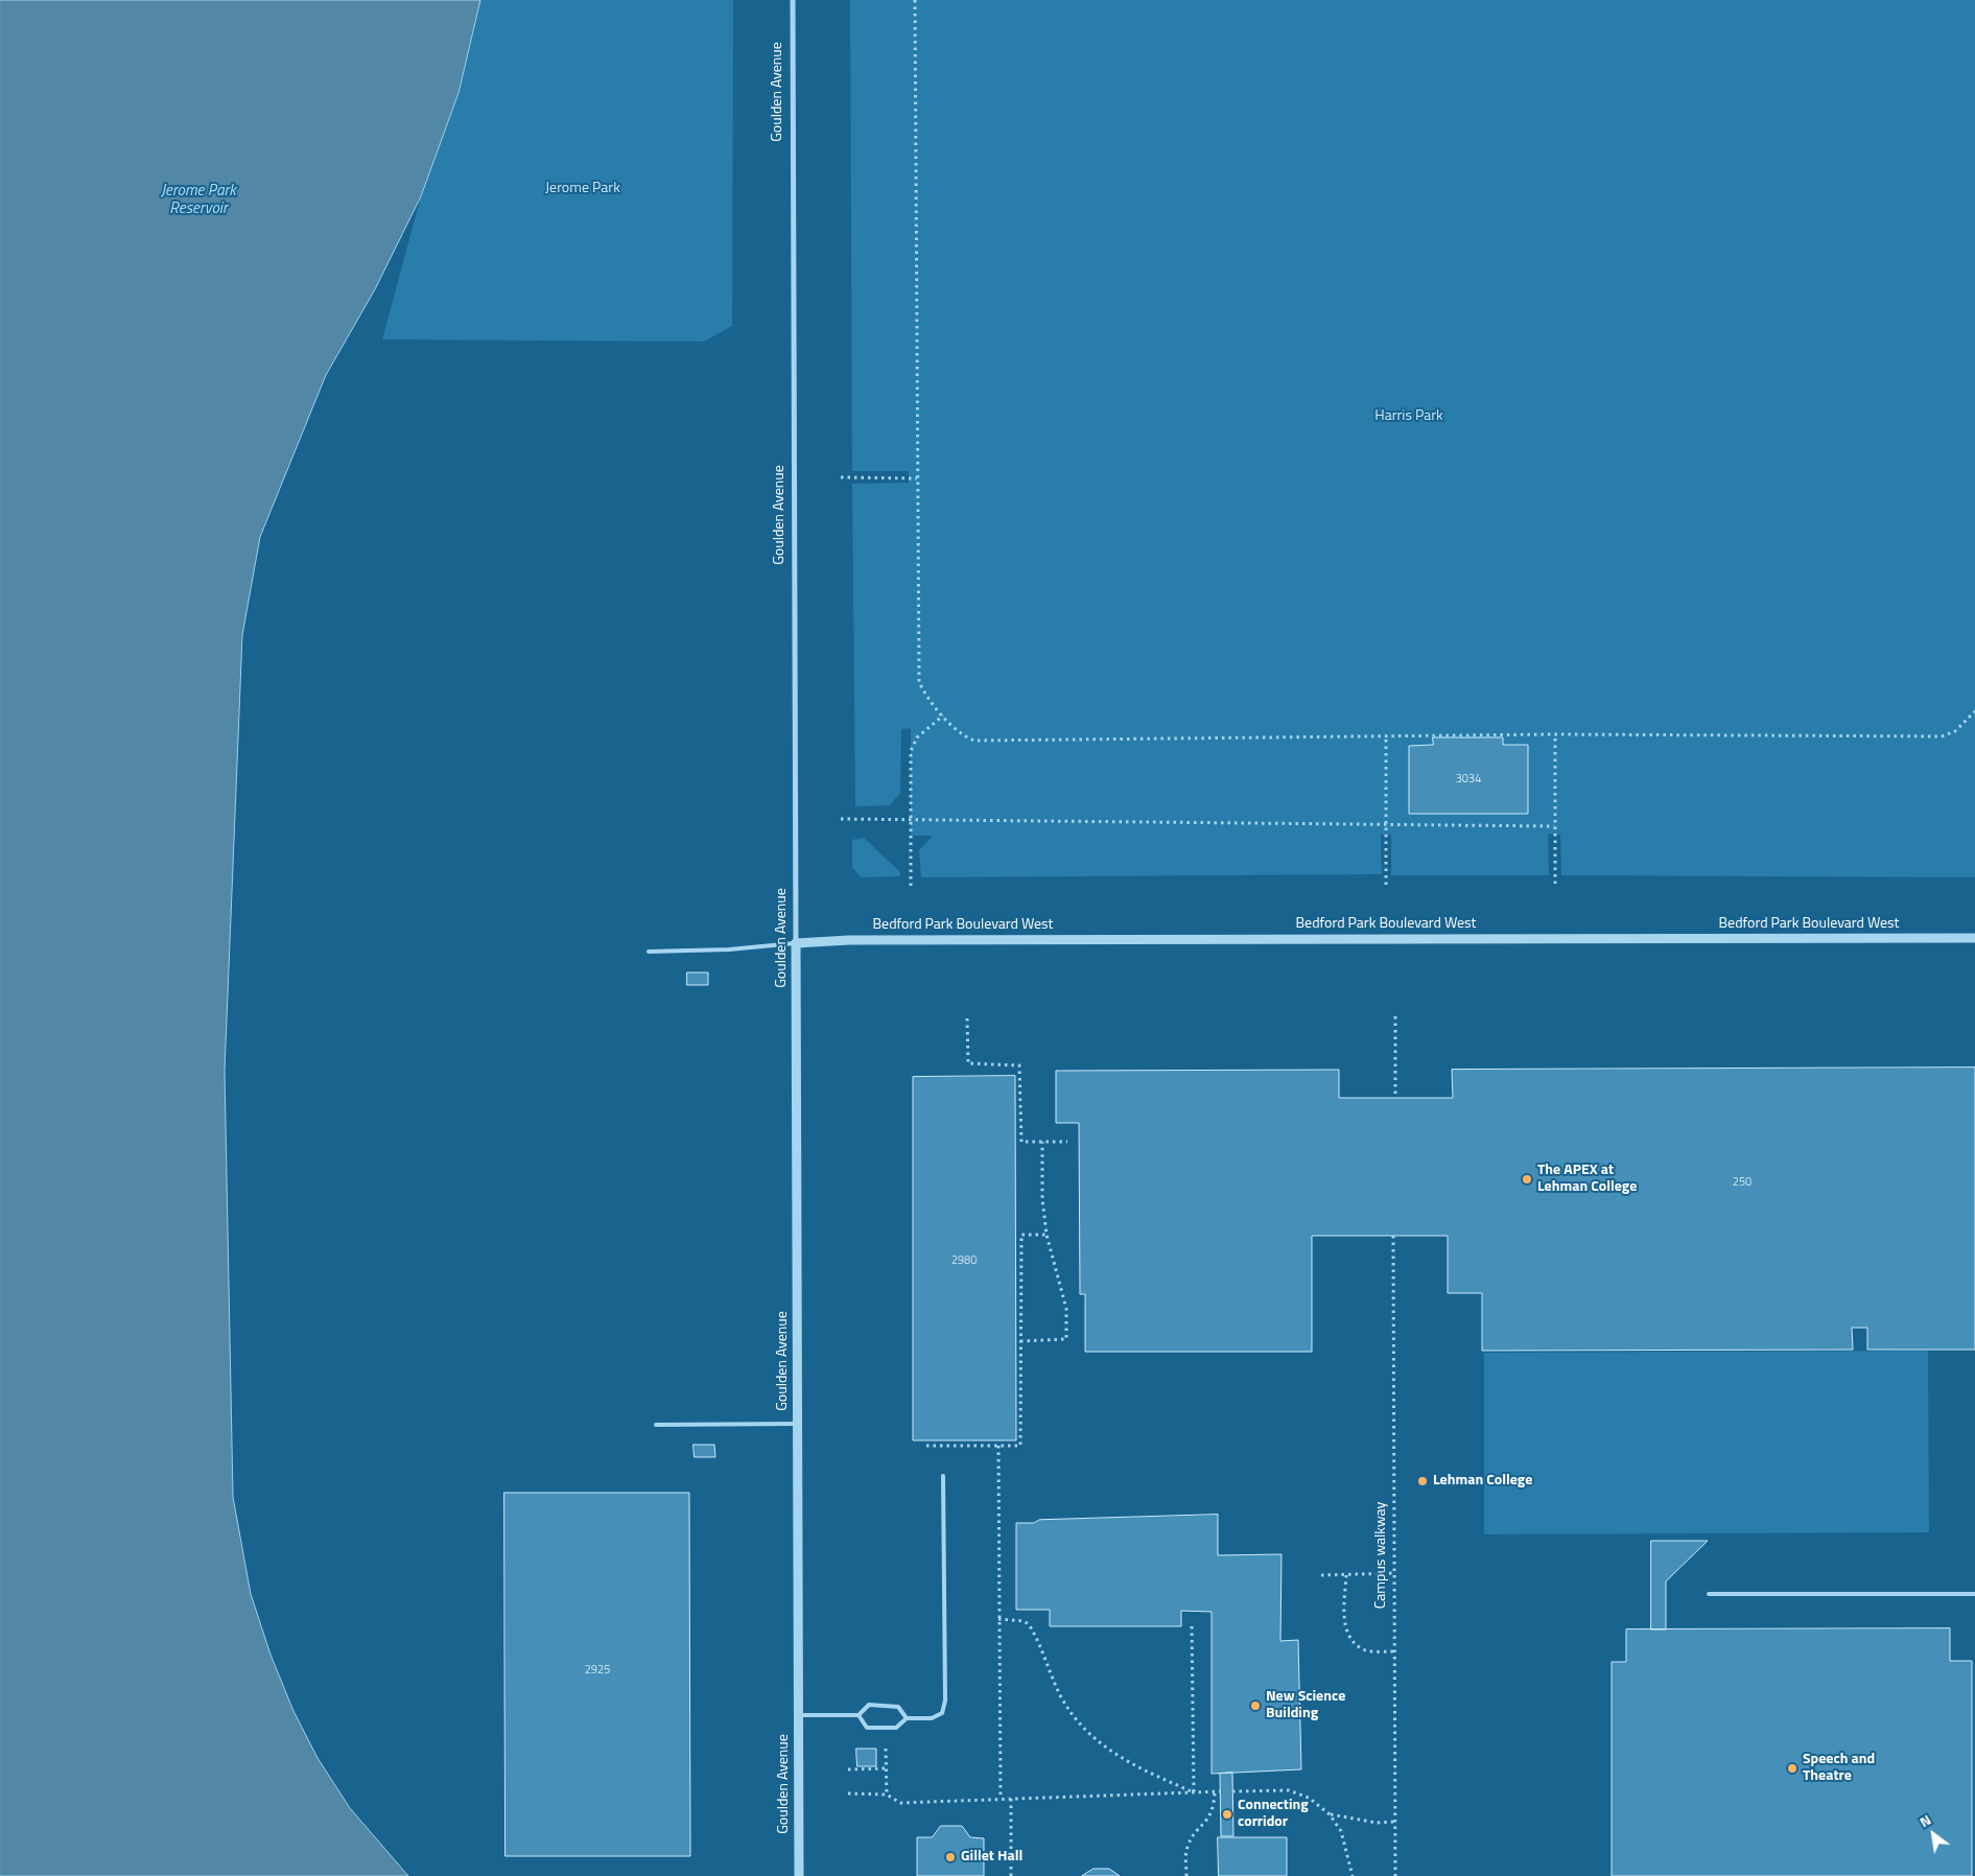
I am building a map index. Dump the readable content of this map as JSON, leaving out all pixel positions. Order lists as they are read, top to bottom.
{
  "streets": {
    "street": ["Goulden Avenue", "Bedford Park Boulevard West"],
    "path": ["Campus walkway"]
  },
  "crossings": [
    ["Goulden Avenue", "Bedford Park Boulevard West"]
  ],
  "water": ["Jerome Park Reservoir"],
  "parks": ["Jerome Park", "Harris Park"],
  "places": [
    "The APEX at Lehman College",
    "Lehman College",
    "New Science Building",
    "Speech and Theatre",
    "Connecting corridor",
    "Gillet Hall"
  ],
  "house_numbers": [
    "3034",
    "250",
    "2980",
    "2925"
  ],
  "north": "top left"
}
